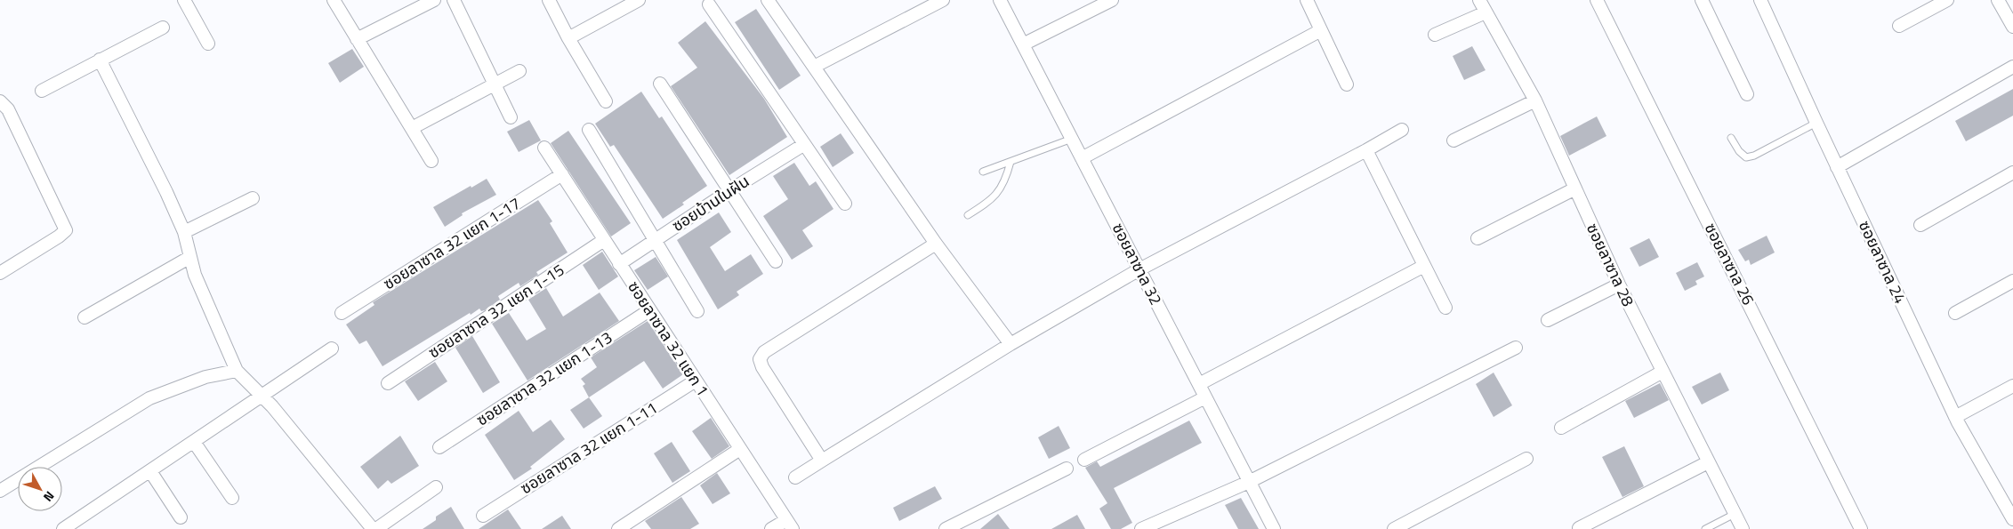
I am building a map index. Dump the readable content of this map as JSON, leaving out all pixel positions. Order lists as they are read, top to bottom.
{
  "streets": {
    "street": [
      "ซอยบ้านในฝัน",
      "ซอยลาซาล 32 แยก 1-17",
      "ซอยลาซาล 24",
      "ซอยลาซาล 32",
      "ซอยลาซาล 26",
      "ซอยลาซาล 28",
      "ซอยลาซาล 32 แยก 1-15",
      "ซอยลาซาล 32 แยก 1",
      "ซอยลาซาล 32 แยก 1-13",
      "ซอยลาซาล 32 แยก 1-11"
    ]
  },
  "crossings": [
    ["ซอยบ้านในฝัน", "ซอยลาซาล 32 แยก 1"],
    ["ซอยลาซาล 32 แยก 1-17", "ซอยลาซาล 32 แยก 1"],
    ["ซอยลาซาล 32 แยก 1-15", "ซอยลาซาล 32 แยก 1"],
    ["ซอยลาซาล 32 แยก 1", "ซอยลาซาล 32 แยก 1-13"],
    ["ซอยลาซาล 32 แยก 1", "ซอยลาซาล 32 แยก 1-11"]
  ],
  "north": "bottom right"
}
